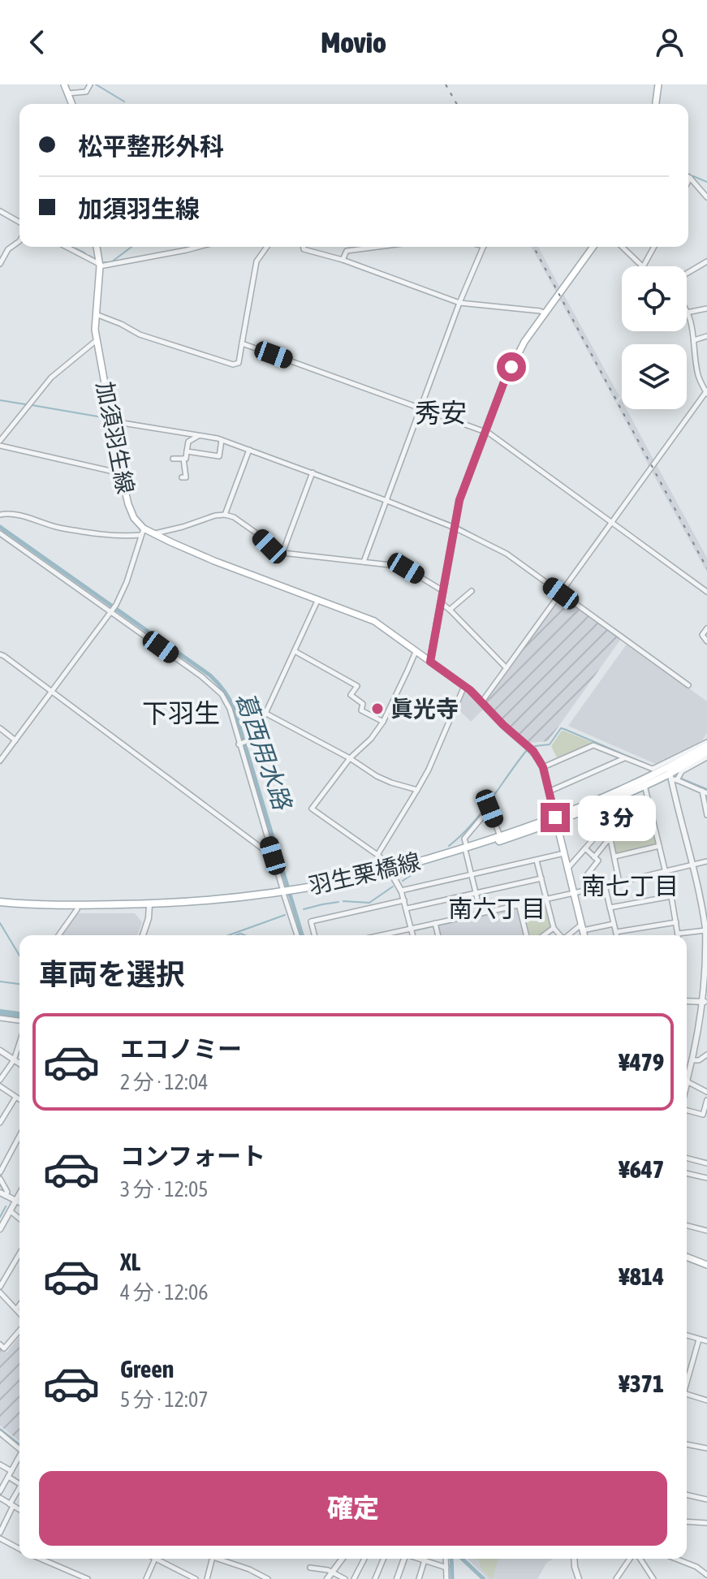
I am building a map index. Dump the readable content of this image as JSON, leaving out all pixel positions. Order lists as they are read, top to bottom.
{
  "streets": {
    "main road": ["加須羽生線", "羽生栗橋線"]
  },
  "districts": [
    "秀安",
    "下羽生",
    "南七丁目",
    "南六丁目"
  ],
  "water": ["葛西用水路"],
  "places": ["眞光寺"],
  "page": {
    "header": "Movio",
    "banner": ["松平整形外科", "加須羽生線"],
    "bubble": "3 分",
    "heading": "車両を選択",
    "list": [
      {
        "name": "エコノミー",
        "note": "2 分 · 12:04",
        "value": "¥479"
      },
      {
        "name": "コンフォート",
        "note": "3 分 · 12:05",
        "value": "¥647"
      },
      {
        "name": "XL",
        "note": "4 分 · 12:06",
        "value": "¥814"
      },
      {
        "name": "Green",
        "note": "5 分 · 12:07",
        "value": "¥371"
      }
    ],
    "buttons": "確定"
  }
}
